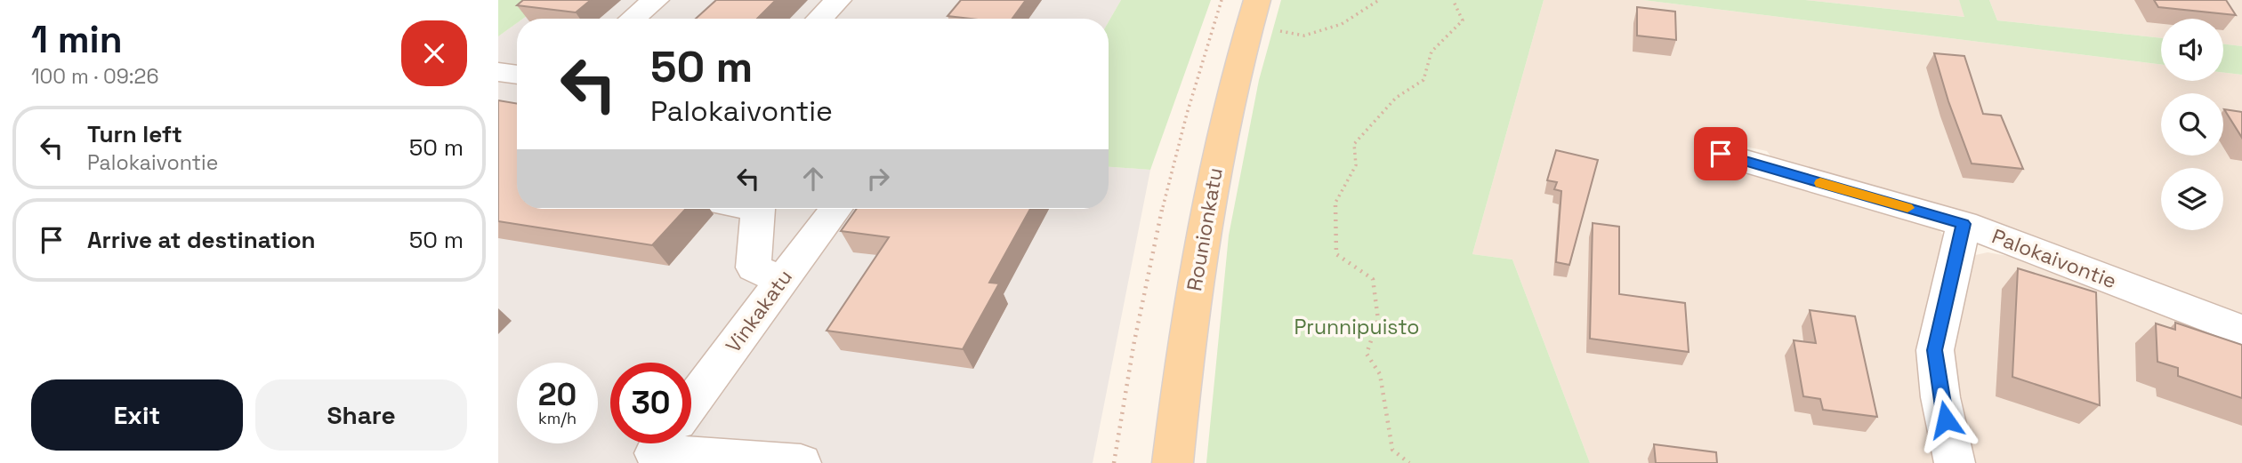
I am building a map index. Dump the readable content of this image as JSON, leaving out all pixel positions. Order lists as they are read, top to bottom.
{
  "streets": {
    "main road": ["Rounionkatu"],
    "street": ["Palokaivontie", "Vinkakatu"]
  },
  "parks": ["Prunnipuisto"],
  "page": {
    "heading": ["1 min", "100 m · 09:26"],
    "turn": ["50 m", "Palokaivontie"],
    "list": [
      {
        "name": "Turn left",
        "note": "Palokaivontie",
        "value": "50 m"
      },
      {
        "name": "Arrive at destination",
        "value": "50 m"
      }
    ],
    "speed": "20 km/h",
    "limit": "30",
    "buttons": ["Exit", "Share"]
  }
}
